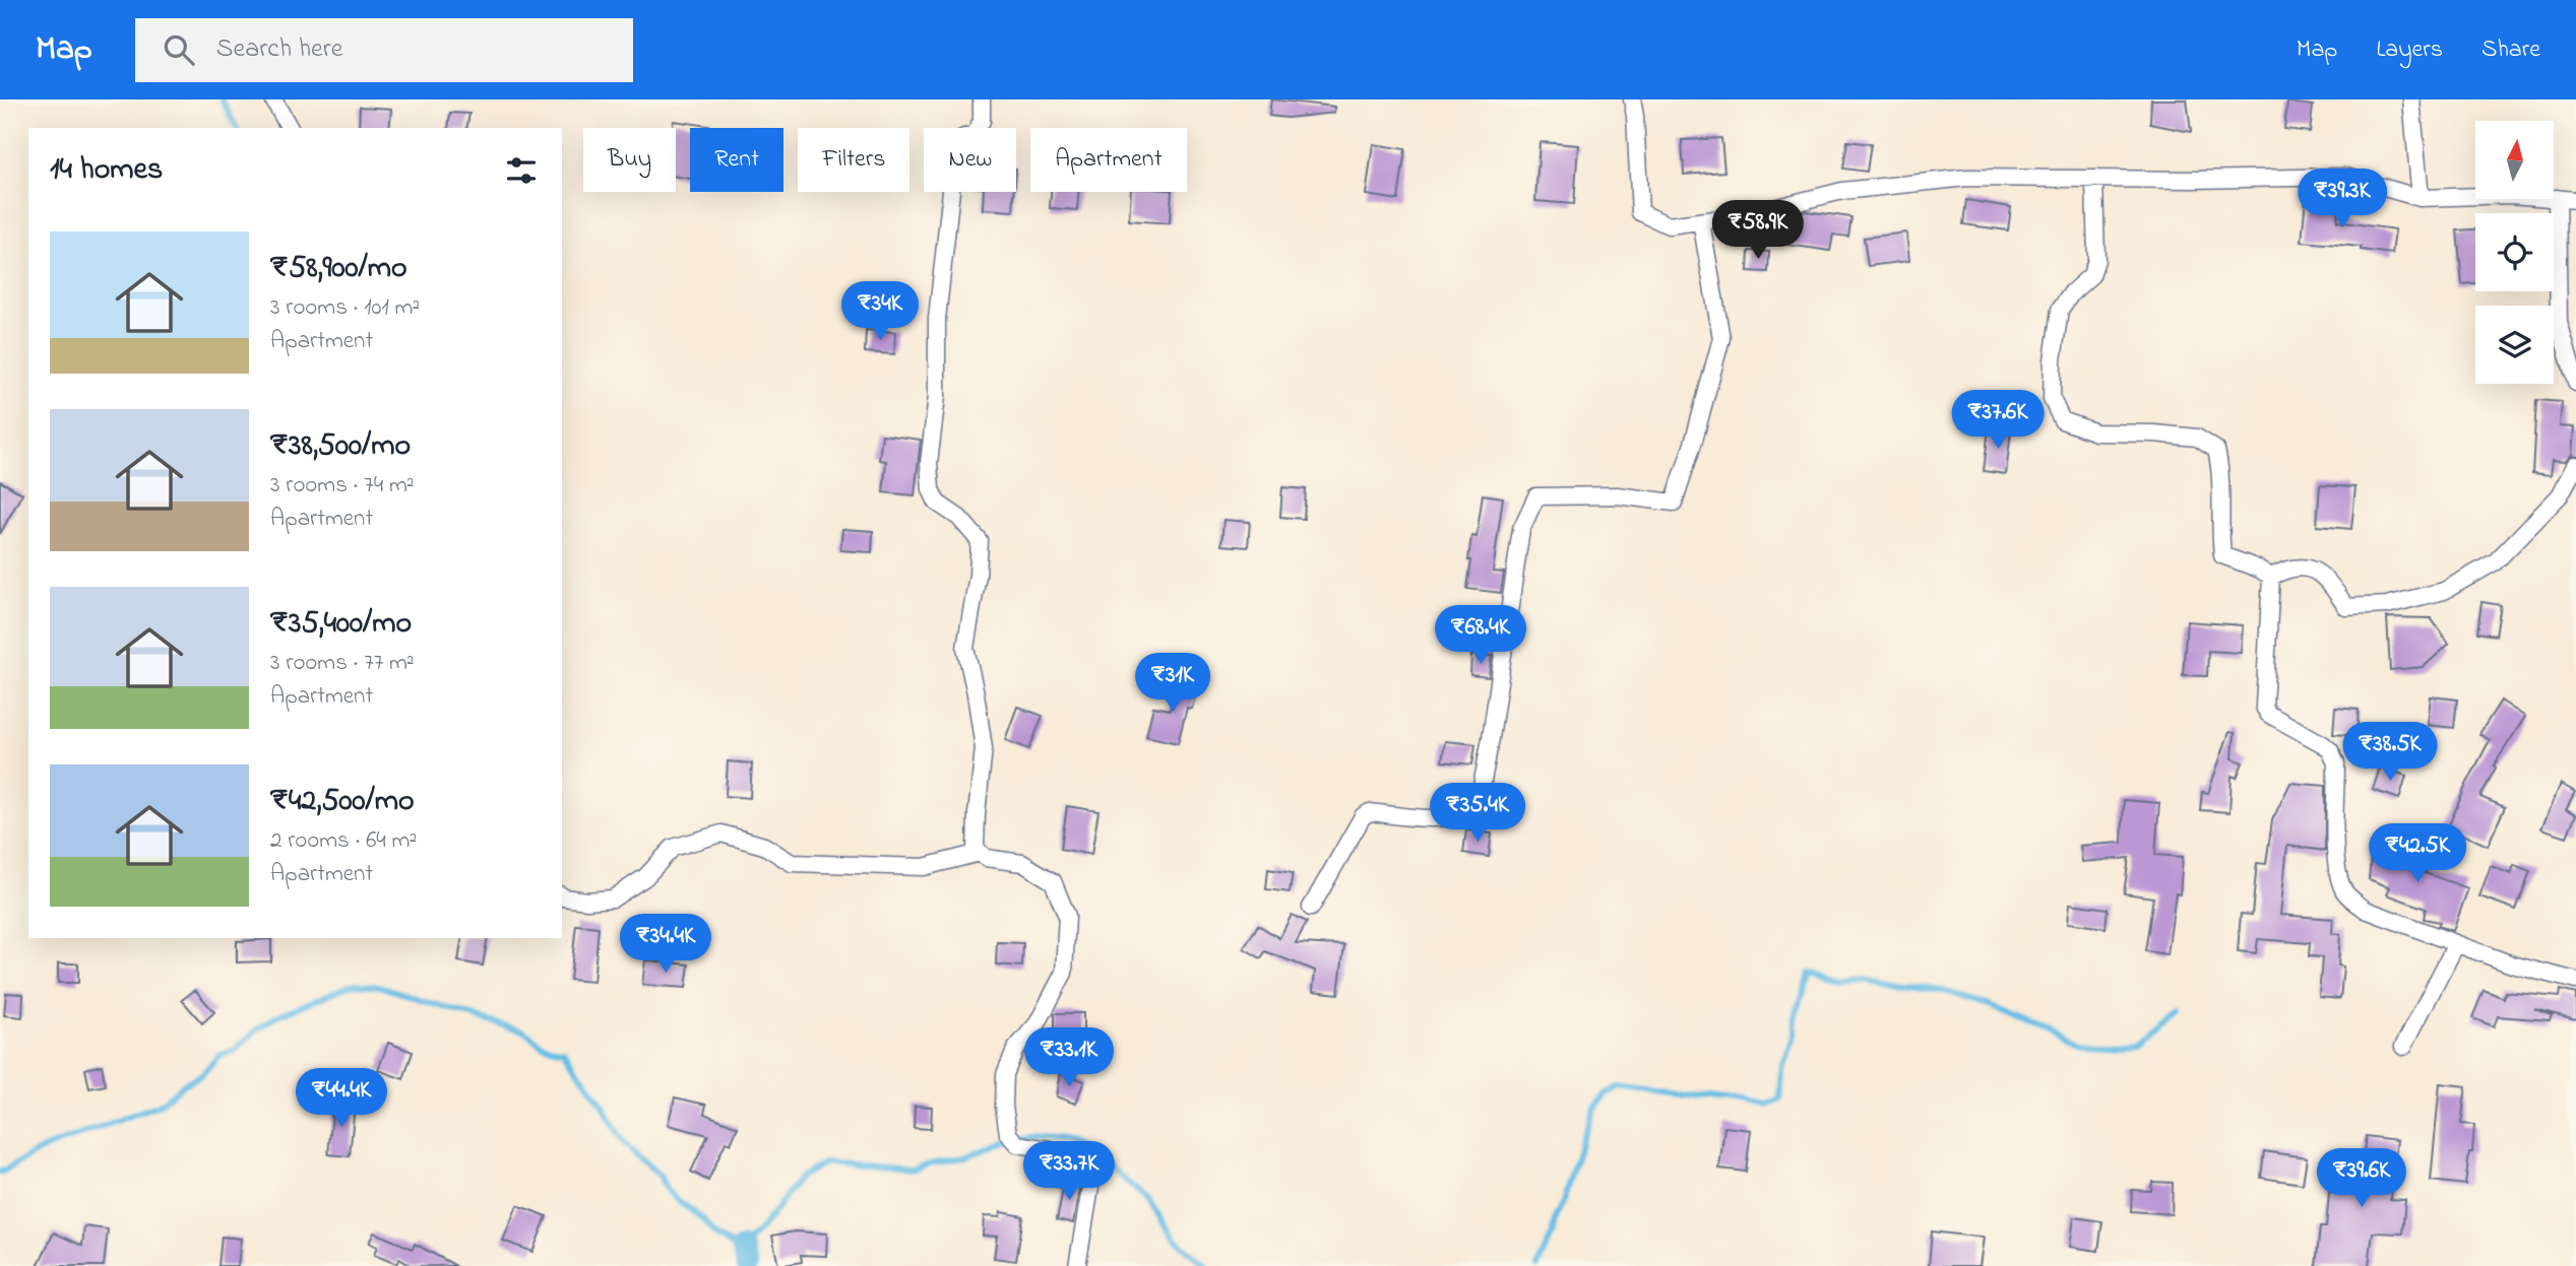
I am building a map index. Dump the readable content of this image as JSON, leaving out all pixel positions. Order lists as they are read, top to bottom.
{
  "north": "top",
  "page": {
    "header": "Map",
    "search": "Search here",
    "nav": ["Map", "Layers", "Share"],
    "chip": [
      "Buy",
      "Rent",
      "Filters",
      "New",
      "Apartment"
    ],
    "heading": "14 homes",
    "price": [
      "₹39.3K",
      "₹58.9K",
      "₹34K",
      "₹37.6K",
      "₹68.4K",
      "₹31K",
      "₹38.5K",
      "₹35.4K",
      "₹42.5K",
      "₹34.4K",
      "₹33.1K",
      "₹44.4K",
      "₹33.7K",
      "₹39.6K"
    ],
    "list": [
      {
        "name": "₹58,900/mo",
        "note": "3 rooms · 101 m² · Apartment"
      },
      {
        "name": "₹38,500/mo",
        "note": "3 rooms · 74 m² · Apartment"
      },
      {
        "name": "₹35,400/mo",
        "note": "3 rooms · 77 m² · Apartment"
      },
      {
        "name": "₹42,500/mo",
        "note": "2 rooms · 64 m² · Apartment"
      }
    ]
  }
}
